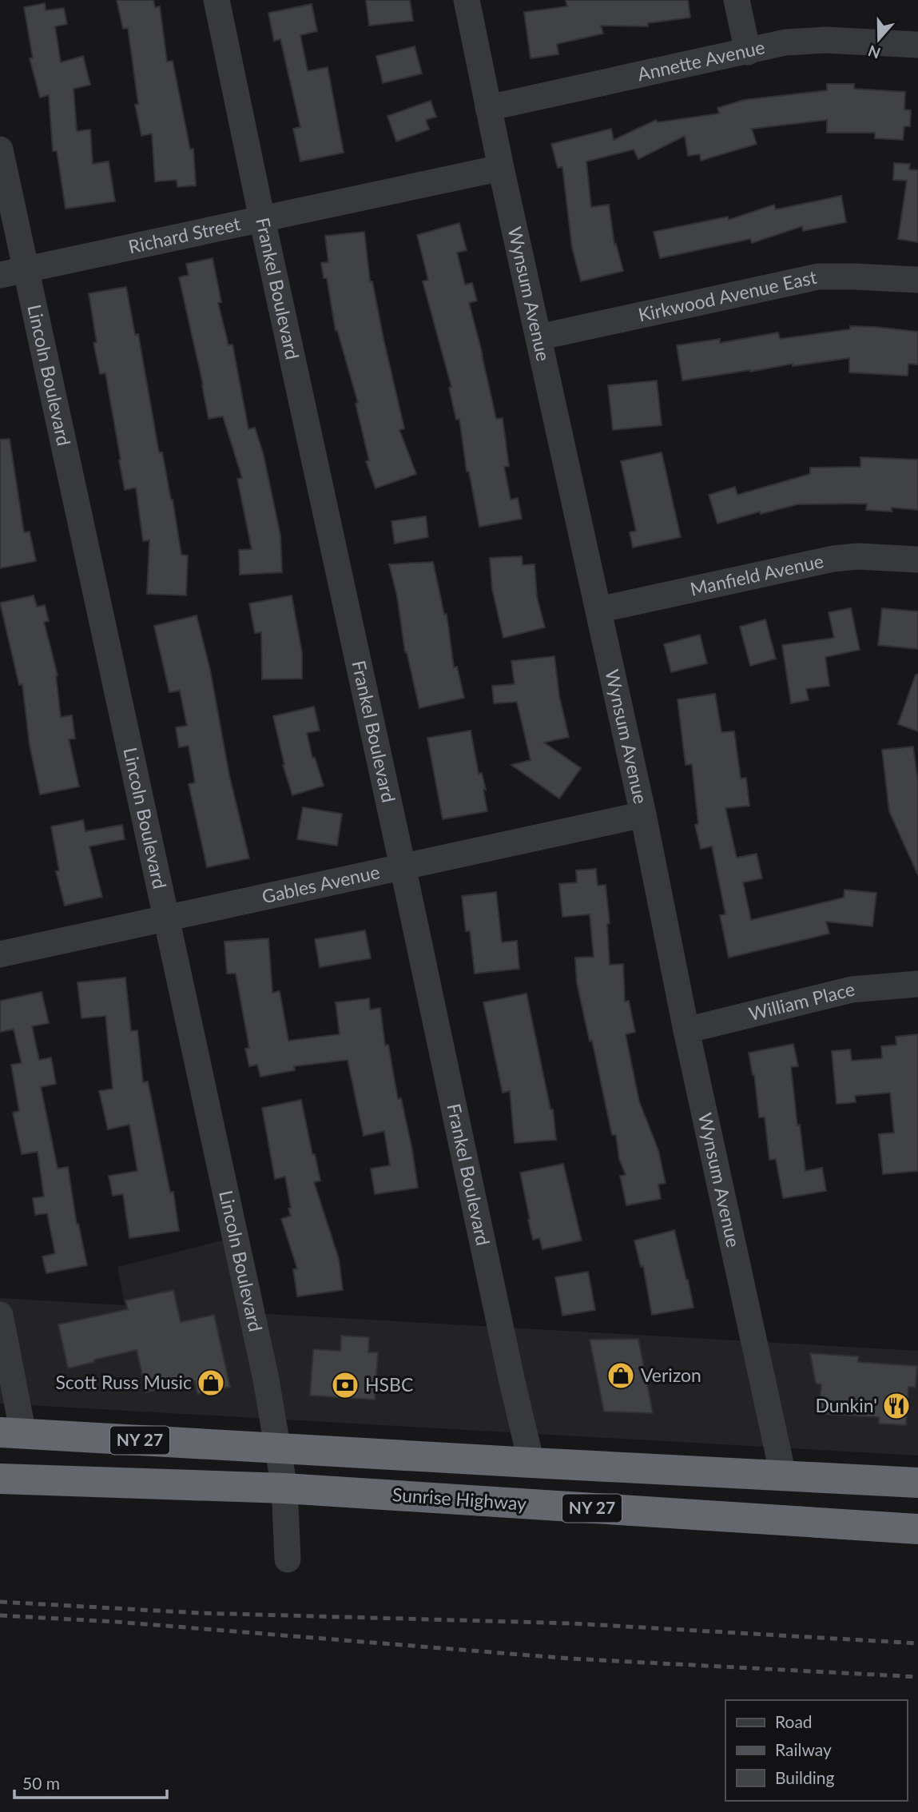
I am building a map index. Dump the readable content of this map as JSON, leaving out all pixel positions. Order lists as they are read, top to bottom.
{
  "streets": {
    "highway": ["NY 27", "Sunrise Highway"],
    "street": [
      "Annette Avenue",
      "Richard Street",
      "Frankel Boulevard",
      "Wynsum Avenue",
      "Kirkwood Avenue East",
      "Lincoln Boulevard",
      "Manfield Avenue",
      "Gables Avenue",
      "William Place"
    ]
  },
  "crossings": [
    ["Annette Avenue", "Wynsum Avenue"],
    ["Richard Street", "Frankel Boulevard"],
    ["Richard Street", "Wynsum Avenue"],
    ["Richard Street", "Lincoln Boulevard"],
    ["Frankel Boulevard", "Gables Avenue"],
    ["Frankel Boulevard", "NY 27"],
    ["Wynsum Avenue", "Kirkwood Avenue East"],
    ["Wynsum Avenue", "Manfield Avenue"],
    ["Wynsum Avenue", "Gables Avenue"],
    ["Wynsum Avenue", "William Place"],
    ["Wynsum Avenue", "NY 27"],
    ["Lincoln Boulevard", "Gables Avenue"],
    ["Lincoln Boulevard", "NY 27"],
    ["Lincoln Boulevard", "Sunrise Highway"]
  ],
  "places": {
    "shop": ["Verizon", "Scott Russ Music"],
    "bank": ["HSBC"],
    "restaurant": ["Dunkin'"]
  },
  "legend": ["Road", "Railway", "Building"],
  "scale_bar": "50 m",
  "north": "bottom"
}
